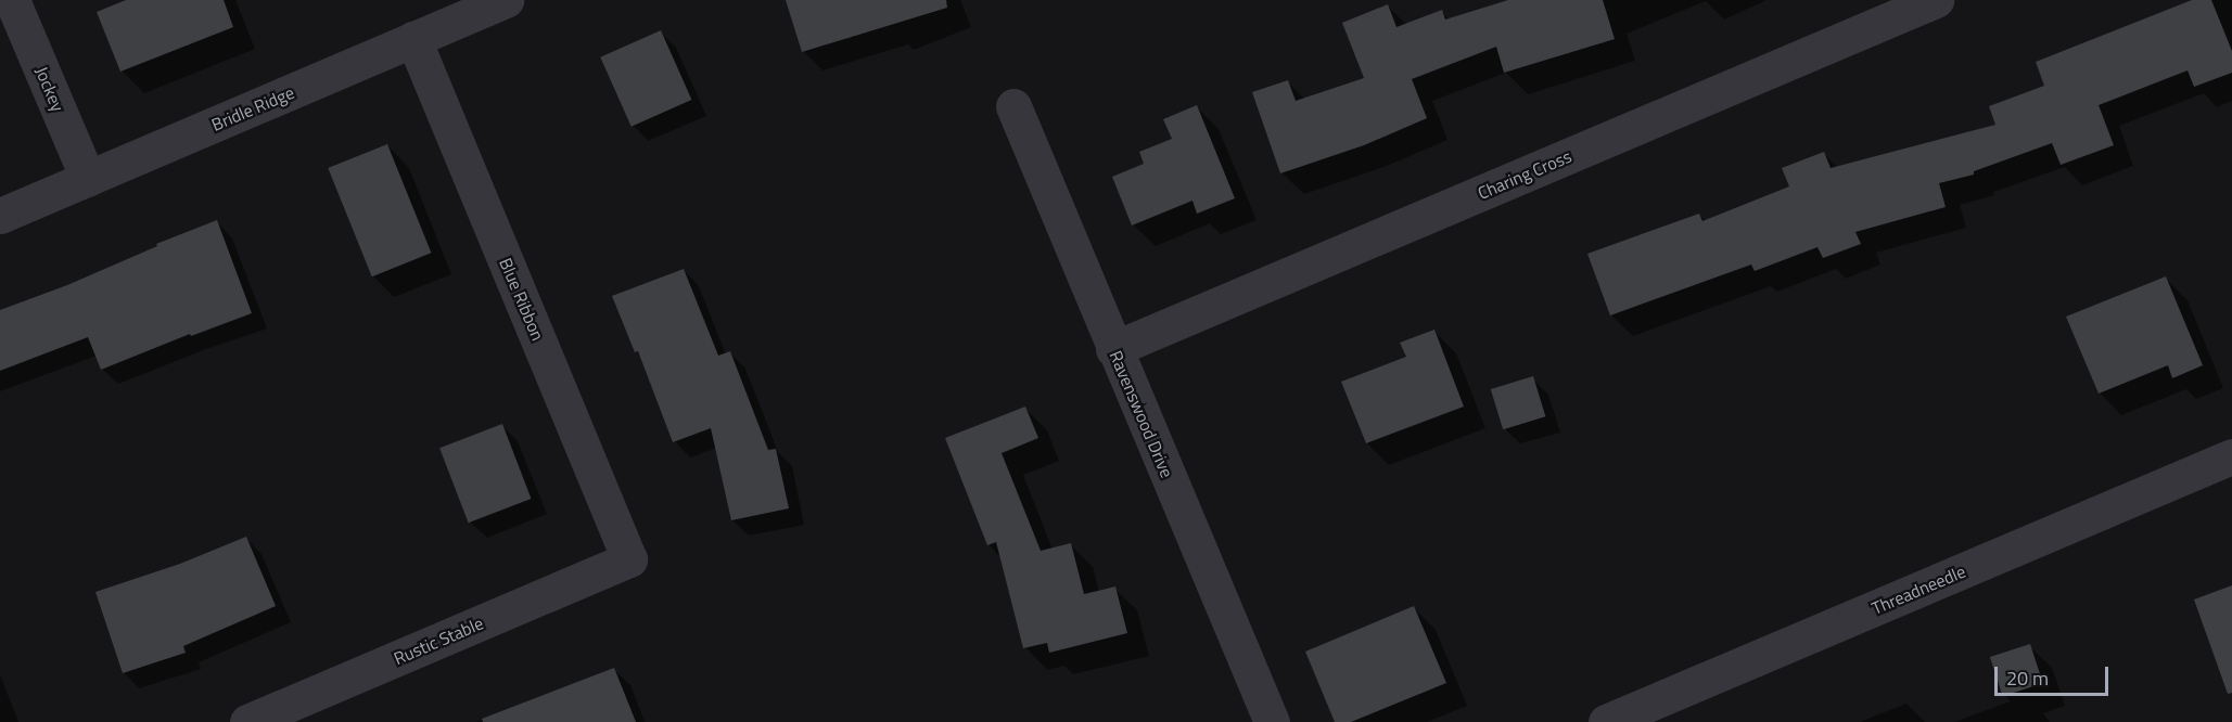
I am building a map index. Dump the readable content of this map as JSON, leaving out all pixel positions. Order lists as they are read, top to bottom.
{
  "streets": {
    "street": [
      "Jockey",
      "Bridle Ridge",
      "Charing Cross",
      "Blue Ribbon",
      "Ravenswood Drive",
      "Threadneedle",
      "Rustic Stable"
    ]
  },
  "crossings": [
    ["Jockey", "Bridle Ridge"],
    ["Bridle Ridge", "Blue Ribbon"],
    ["Charing Cross", "Ravenswood Drive"],
    ["Blue Ribbon", "Rustic Stable"]
  ],
  "scale_bar": "20 m"
}
